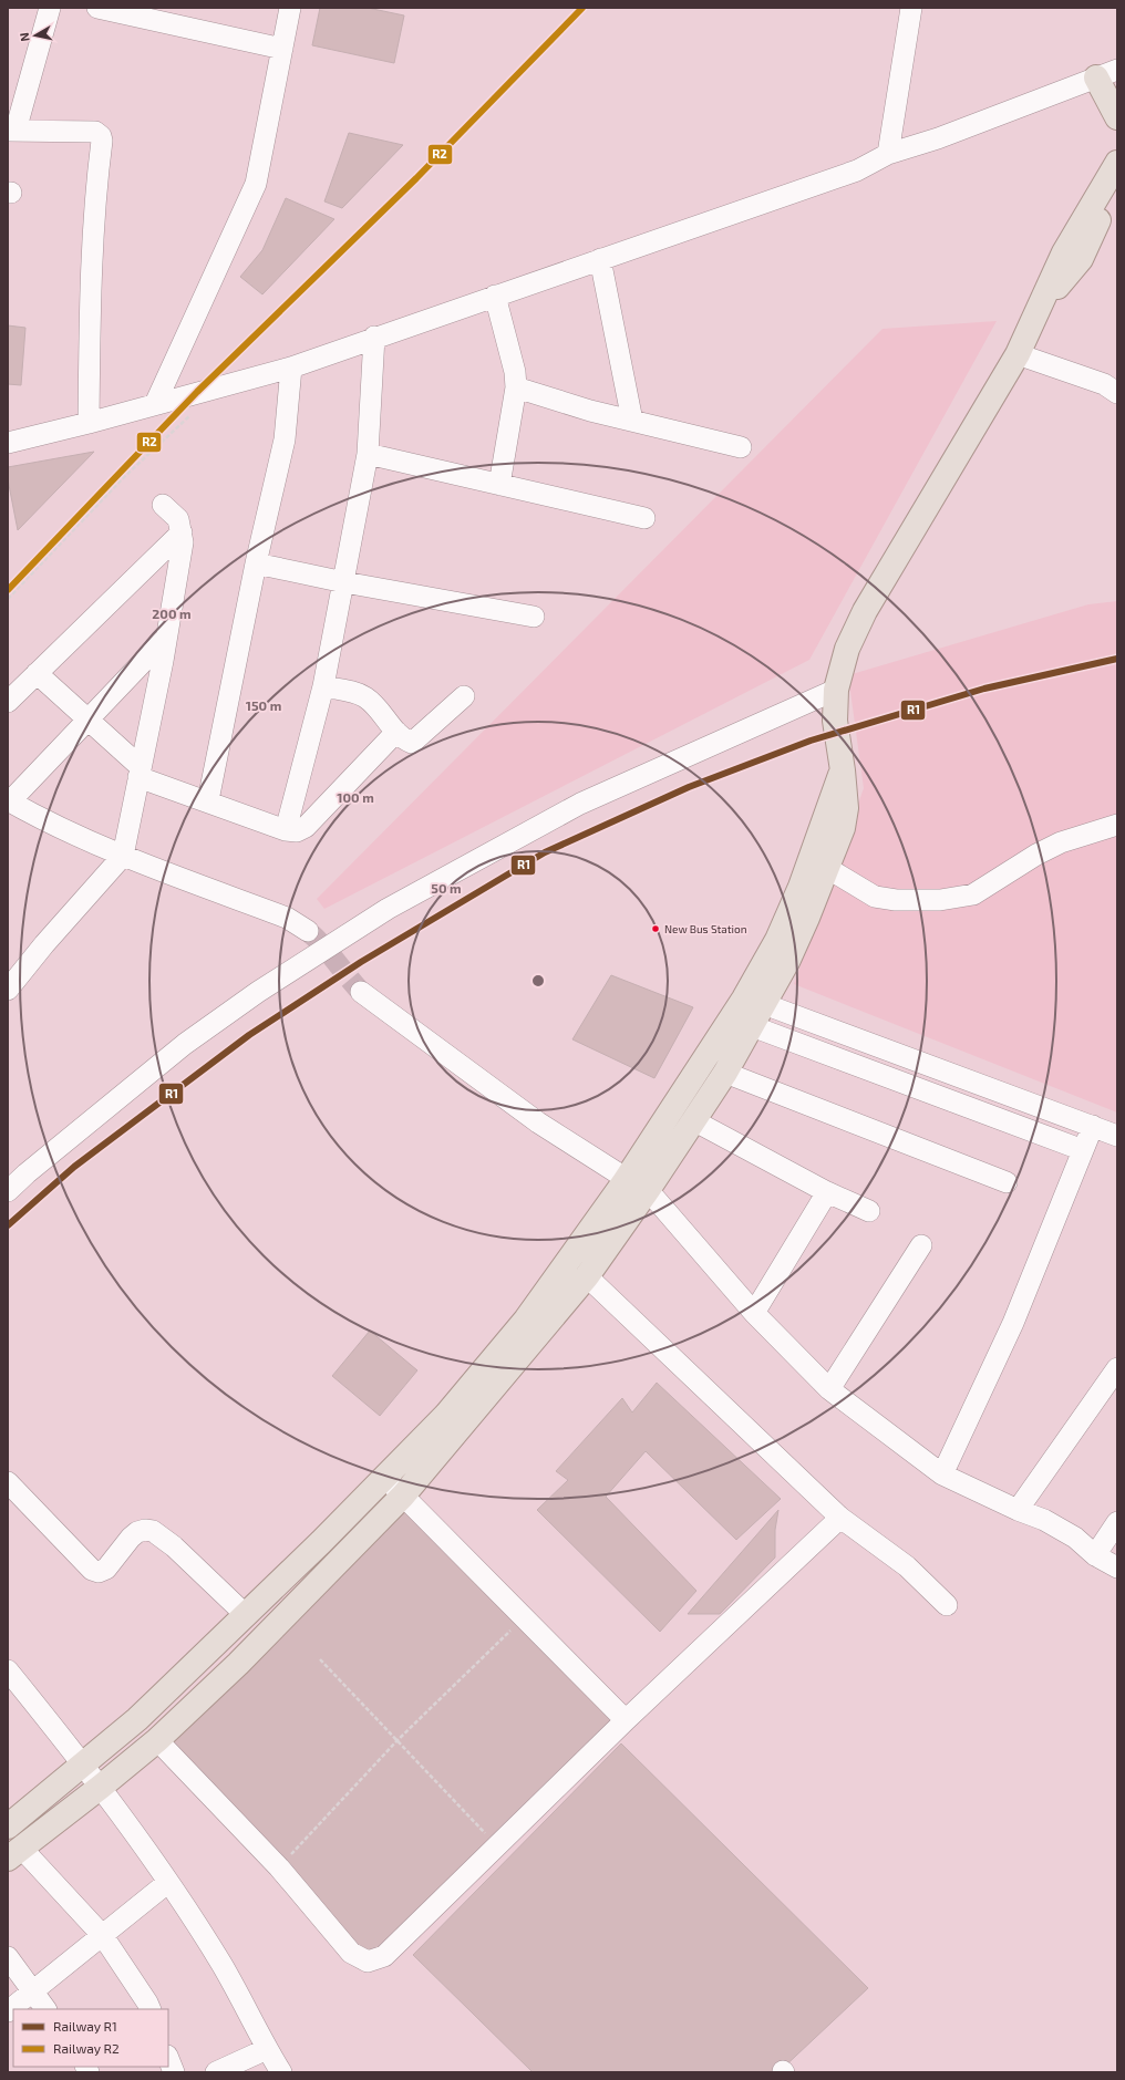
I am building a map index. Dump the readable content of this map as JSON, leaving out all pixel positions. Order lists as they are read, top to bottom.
{
  "places": ["New Bus Station"],
  "lines": ["rail line R2", "rail line R1"],
  "legend": ["Railway R1", "Railway R2"],
  "north": "left",
  "rings": [
    "200 m",
    "150 m",
    "100 m",
    "50 m"
  ]
}
